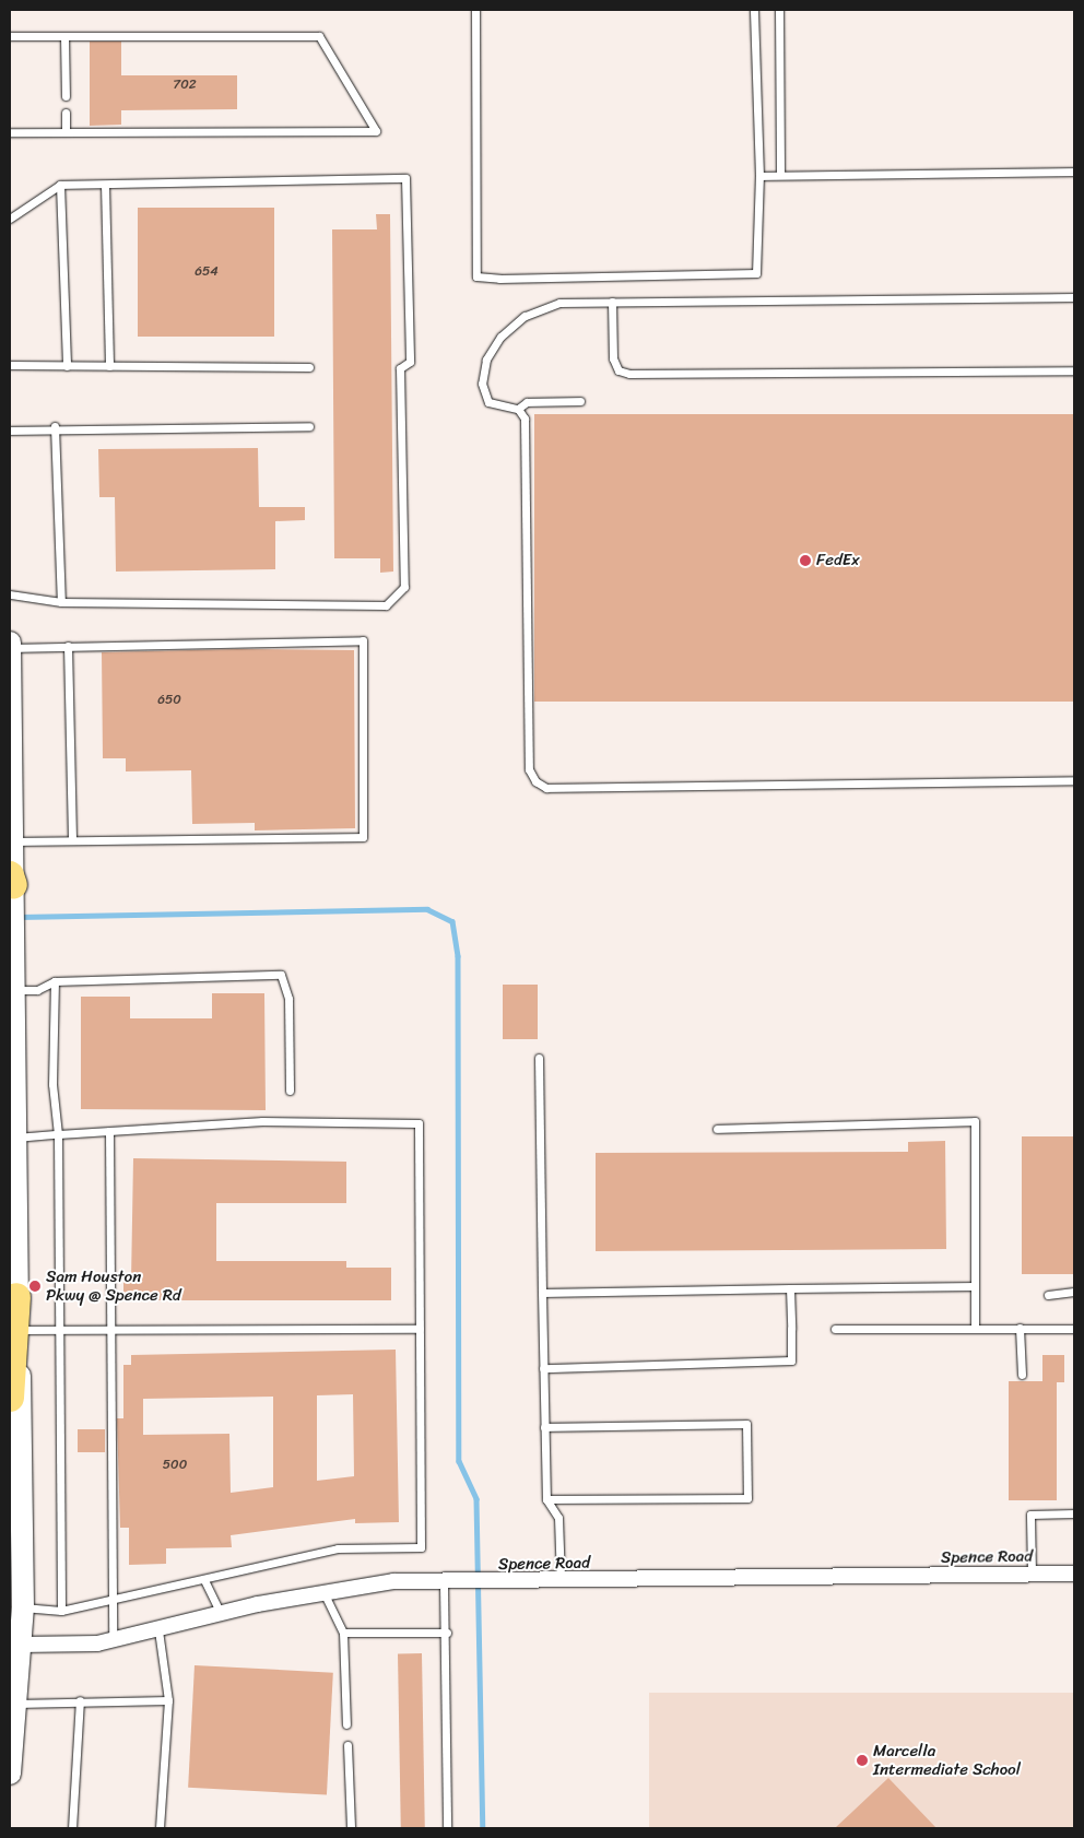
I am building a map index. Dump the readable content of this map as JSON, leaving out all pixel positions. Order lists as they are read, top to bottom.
{
  "streets": {
    "street": ["Spence Road"]
  },
  "places": ["FedEx", "Sam Houston Pkwy @ Spence Rd", "Marcella Intermediate School"],
  "house_numbers": [
    "702",
    "654",
    "650",
    "500"
  ]
}
